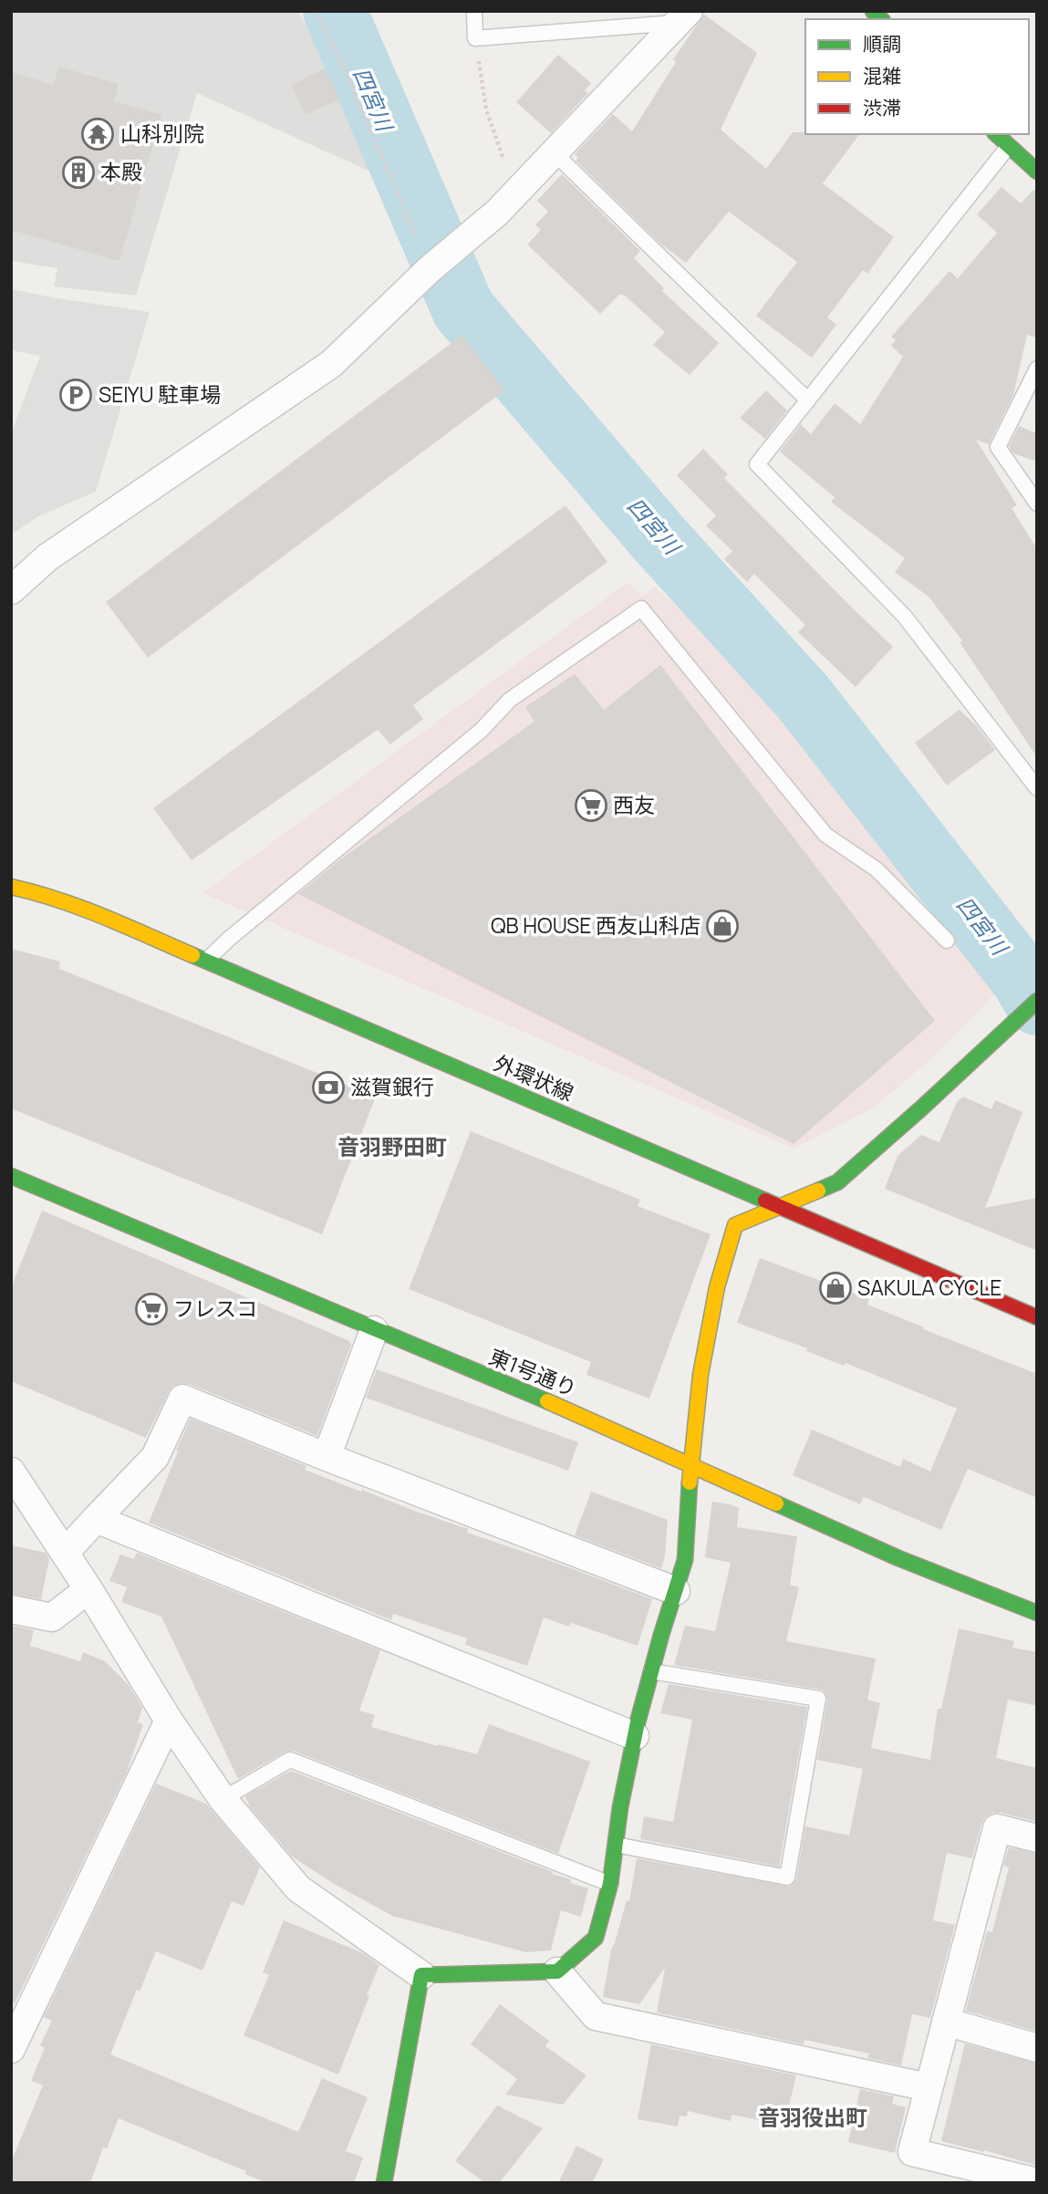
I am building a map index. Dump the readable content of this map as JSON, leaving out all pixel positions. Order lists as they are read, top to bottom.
{
  "streets": {
    "street": ["外環状線", "東1号通り"]
  },
  "districts": ["音羽野田町", "音羽役出町"],
  "water": ["四宮川"],
  "places": {
    "temple": ["山科別院"],
    "building": ["本殿"],
    "parking": ["SEIYU 駐車場"],
    "supermarket": ["西友", "フレスコ"],
    "shop": ["QB HOUSE 西友山科店", "SAKULA CYCLE"],
    "bank": ["滋賀銀行"]
  },
  "legend": ["順調", "混雑", "渋滞"]
}
